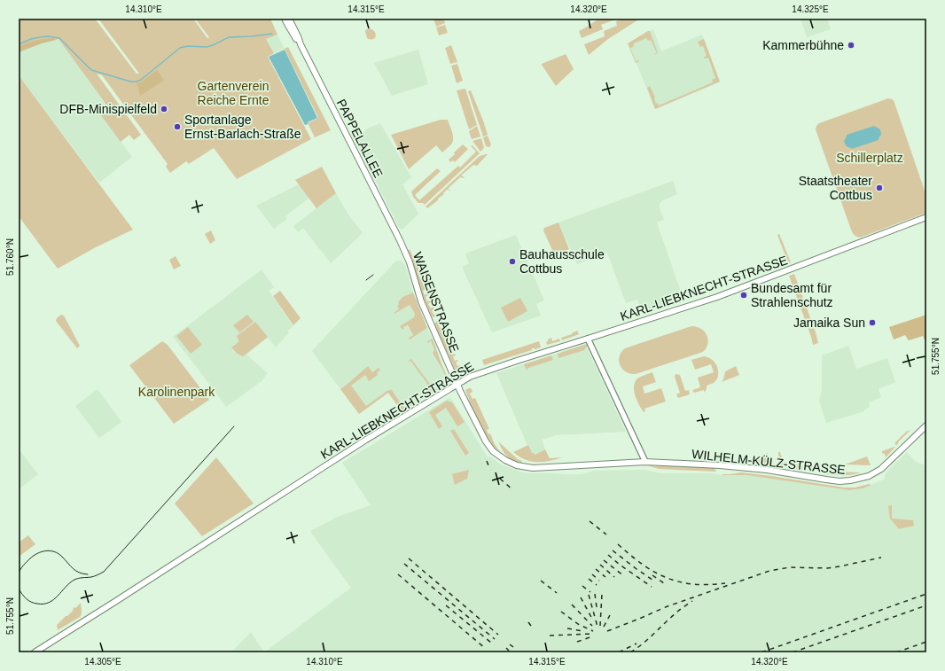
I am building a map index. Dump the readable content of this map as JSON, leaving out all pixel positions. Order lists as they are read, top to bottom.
{
  "streets": {
    "main road": [
      "PAPPELALLEE",
      "KARL-LIEBKNECHT-STRASSE",
      "WAISENSTRASSE",
      "WILHELM-KÜLZ-STRASSE"
    ]
  },
  "crossings": [
    ["PAPPELALLEE", "WAISENSTRASSE"],
    ["KARL-LIEBKNECHT-STRASSE", "WAISENSTRASSE"],
    ["WAISENSTRASSE", "WILHELM-KÜLZ-STRASSE"]
  ],
  "parks": ["Gartenverein Reiche Ernte", "Schillerplatz", "Karolinenpark"],
  "places": [
    "Kammerbühne",
    "DFB-Minispielfeld",
    "Sportanlage Ernst-Barlach-Straße",
    "Staatstheater Cottbus",
    "Bauhausschule Cottbus",
    "Bundesamt für Strahlenschutz",
    "Jamaika Sun"
  ],
  "coordinates": [
    "14.310°E",
    "14.315°E",
    "14.320°E",
    "14.325°E",
    "51.760°N",
    "51.755°N",
    "14.305°E"
  ]
}
